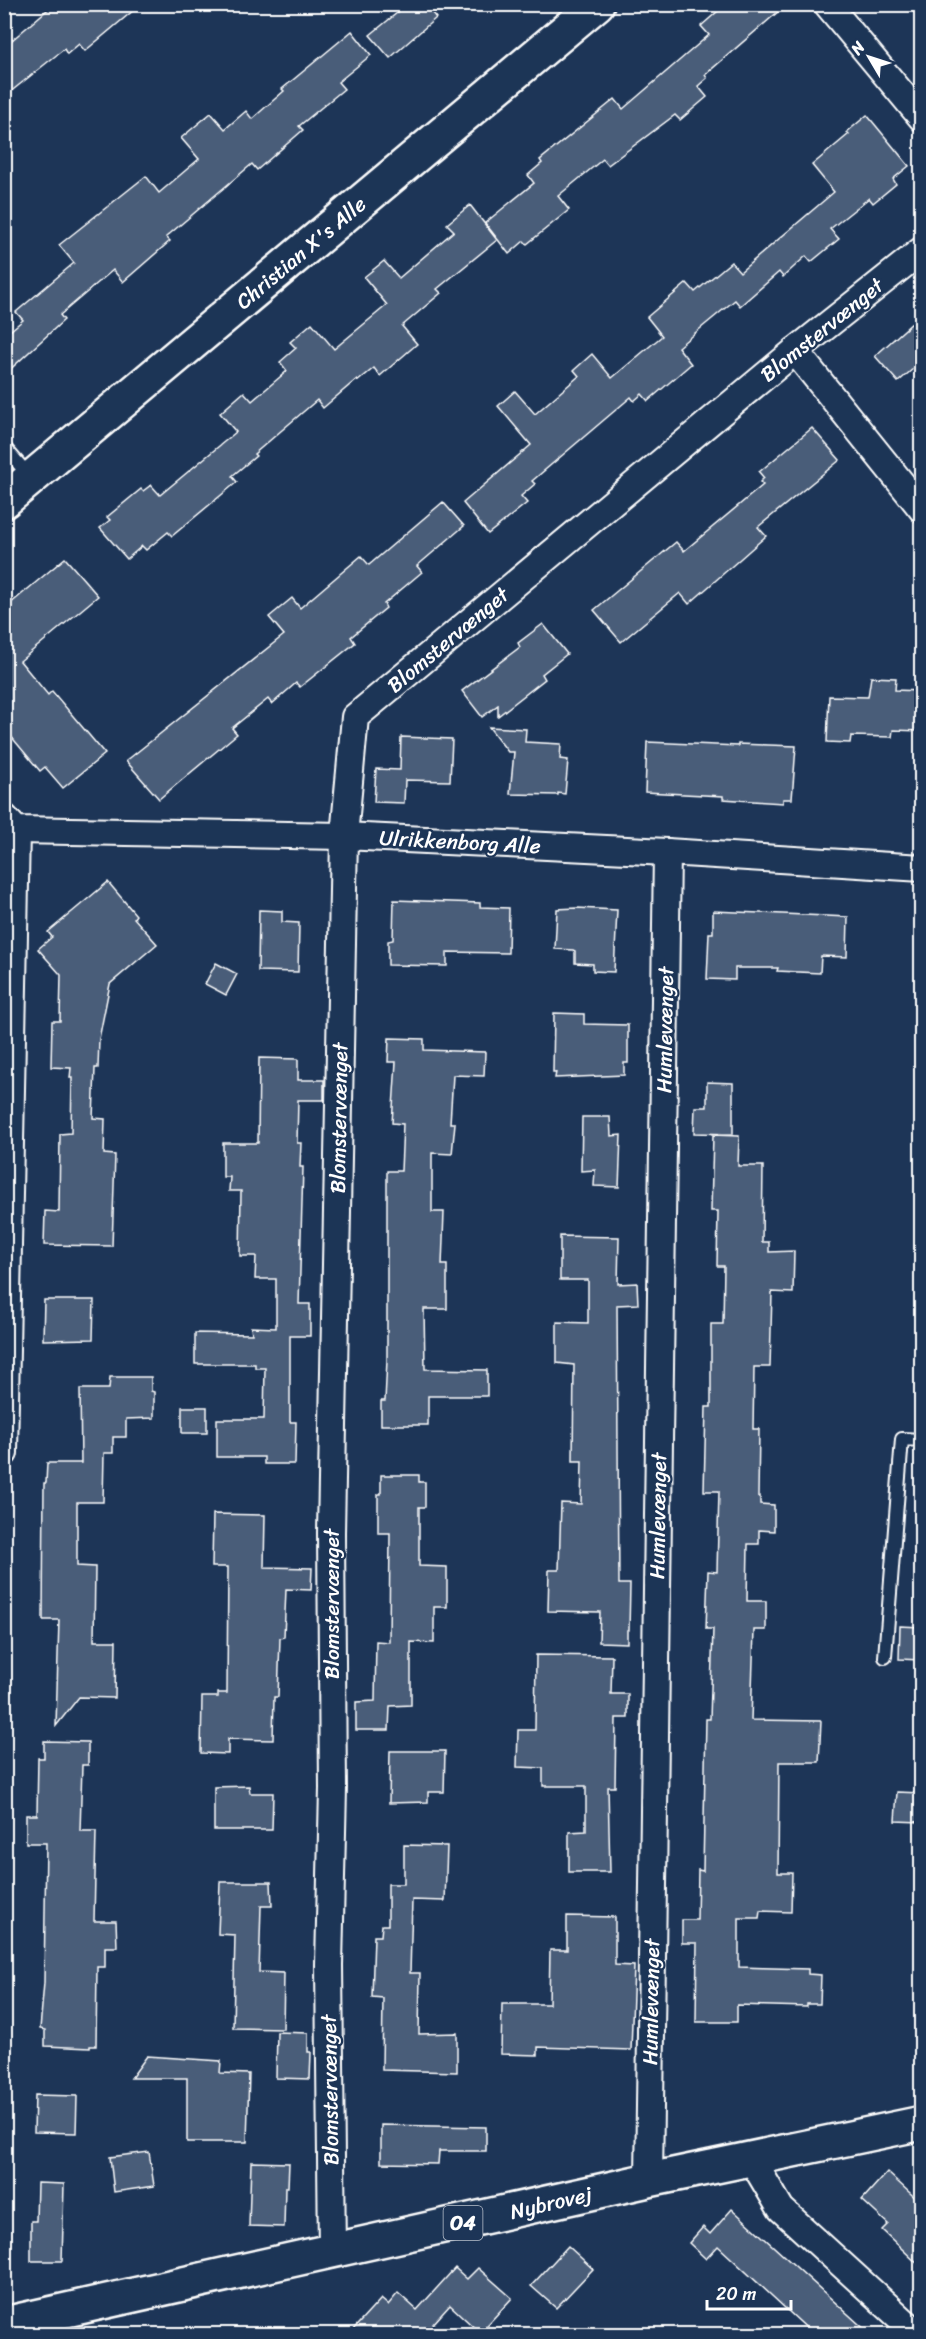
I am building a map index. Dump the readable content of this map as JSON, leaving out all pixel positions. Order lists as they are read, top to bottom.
{
  "streets": {
    "main road": ["Christian X's Alle", "Nybrovej", "O4"],
    "street": ["Blomstervænget", "Ulrikkenborg Alle", "Humlevænget"]
  },
  "crossings": [
    ["Blomstervænget", "Ulrikkenborg Alle"],
    ["Blomstervænget", "Nybrovej"],
    ["Ulrikkenborg Alle", "Humlevænget"],
    ["Humlevænget", "Nybrovej"]
  ],
  "scale_bar": "20 m",
  "north": "top left"
}
